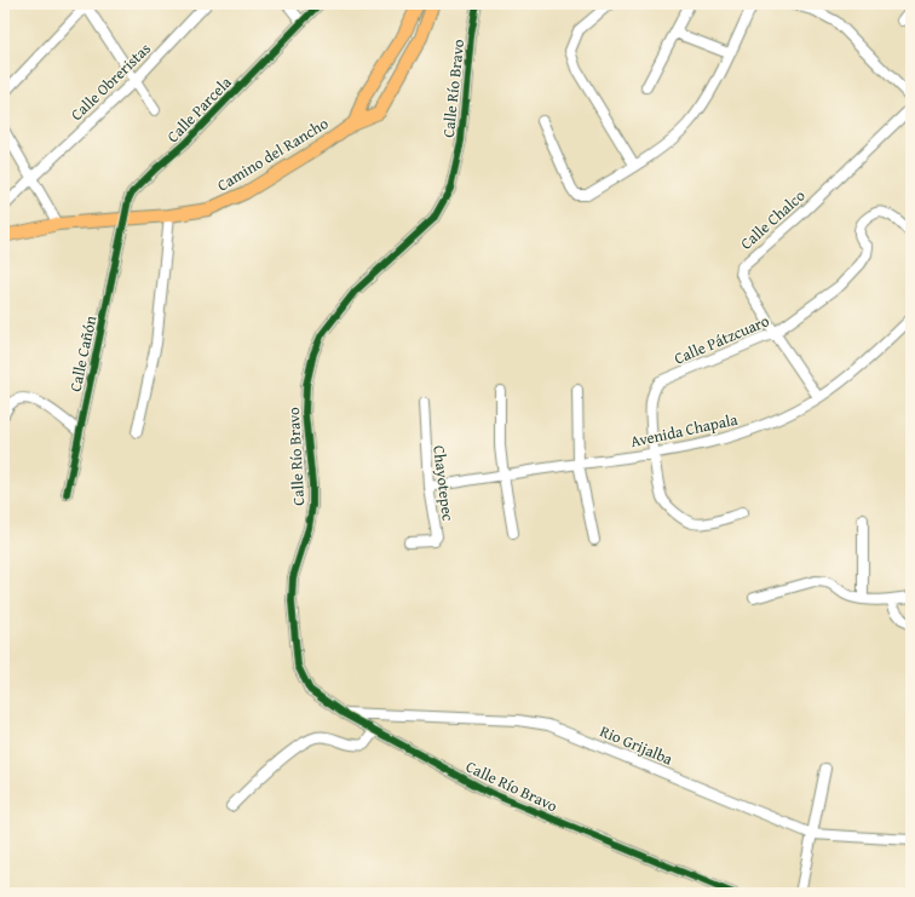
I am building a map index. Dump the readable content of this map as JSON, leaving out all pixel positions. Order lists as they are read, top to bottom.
{
  "streets": {
    "main road": ["Camino del Rancho"],
    "street": [
      "Calle Obreristas",
      "Calle Río Bravo",
      "Calle Parcela",
      "Calle Chalco",
      "Calle Pátzcuaro",
      "Calle Cañón",
      "Avenida Chapala",
      "Chayotepec",
      "Rio Grijalba"
    ]
  },
  "crossings": [
    ["Calle Río Bravo", "Rio Grijalba"],
    ["Calle Parcela", "Camino del Rancho"],
    ["Calle Parcela", "Calle Cañón"],
    ["Camino del Rancho", "Calle Cañón"],
    ["Calle Chalco", "Calle Pátzcuaro"],
    ["Calle Chalco", "Avenida Chapala"],
    ["Calle Pátzcuaro", "Avenida Chapala"],
    ["Avenida Chapala", "Chayotepec"]
  ]
}
